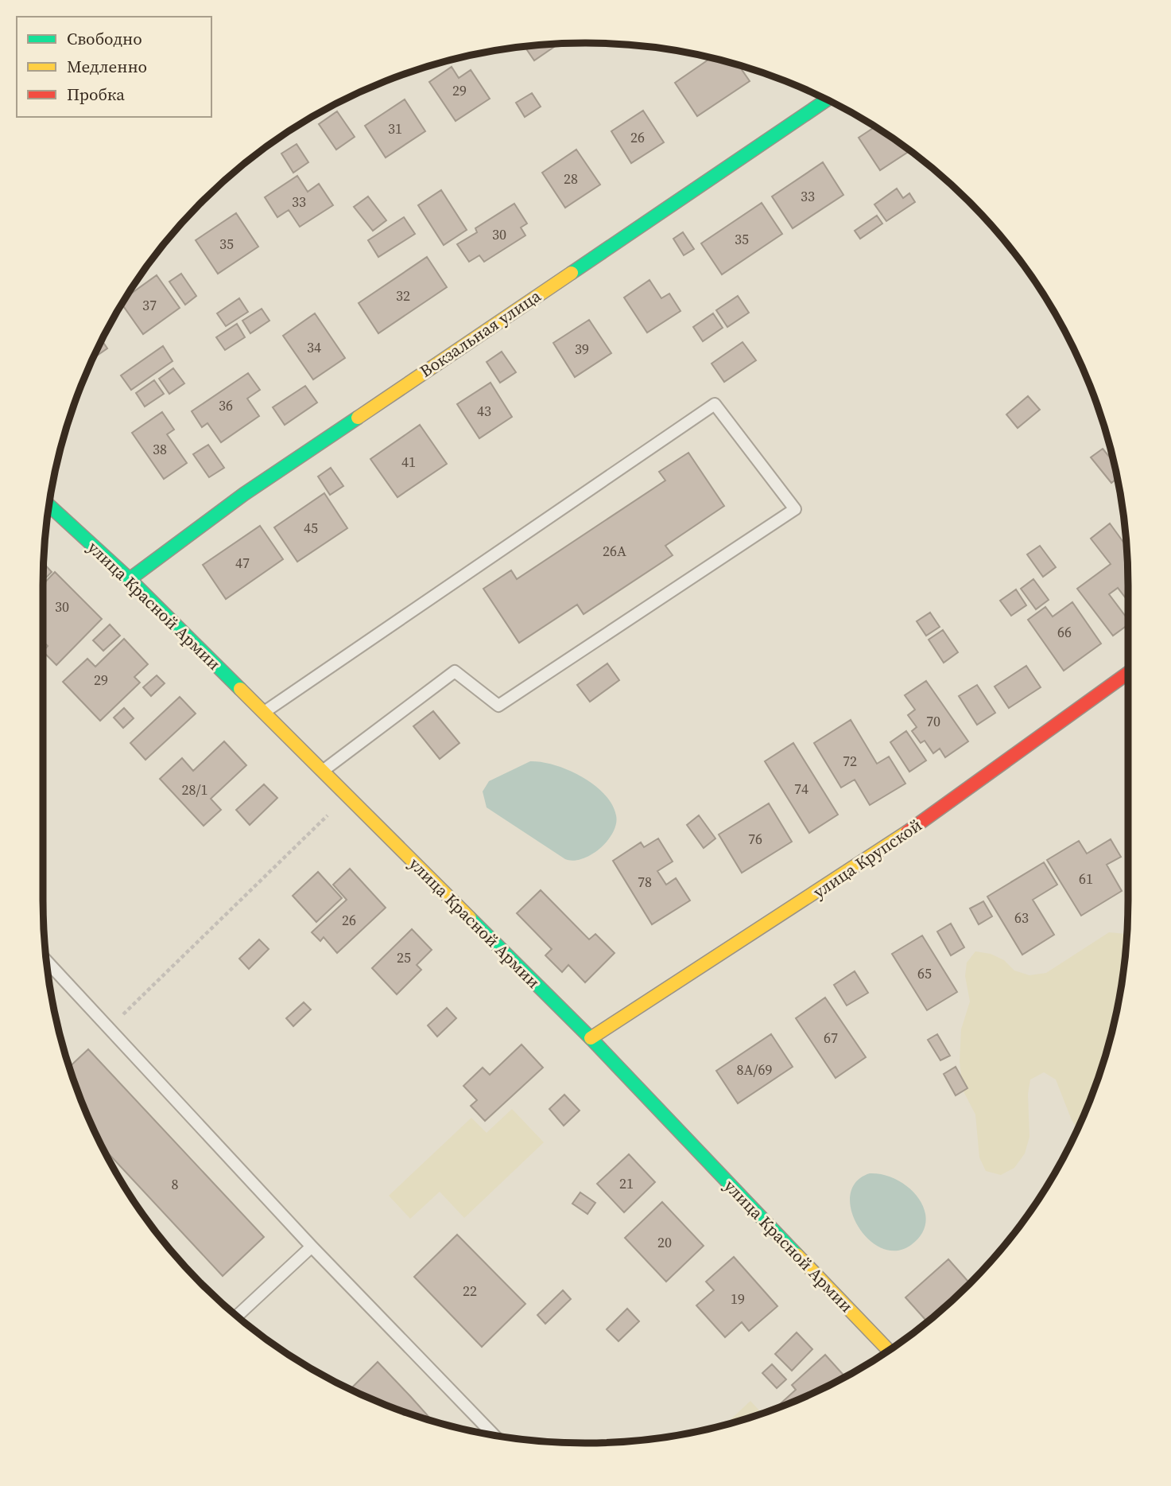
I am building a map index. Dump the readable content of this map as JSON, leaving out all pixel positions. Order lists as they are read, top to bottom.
{
  "streets": {
    "street": ["Вокзальная улица", "улица Красной Армии", "улица Крупской"]
  },
  "crossings": [
    ["Вокзальная улица", "улица Красной Армии"],
    ["улица Красной Армии", "улица Крупской"]
  ],
  "house_numbers": [
    "29",
    "31",
    "26",
    "28",
    "33",
    "33",
    "30",
    "35",
    "35",
    "32",
    "37",
    "34",
    "39",
    "36",
    "43",
    "38",
    "41",
    "45",
    "26А",
    "47",
    "30",
    "66",
    "29",
    "70",
    "72",
    "74",
    "28/1",
    "76",
    "61",
    "78",
    "63",
    "26",
    "25",
    "65",
    "67",
    "8А/69",
    "21",
    "8",
    "20",
    "22",
    "19"
  ],
  "legend": ["Свободно", "Медленно", "Пробка"]
}
